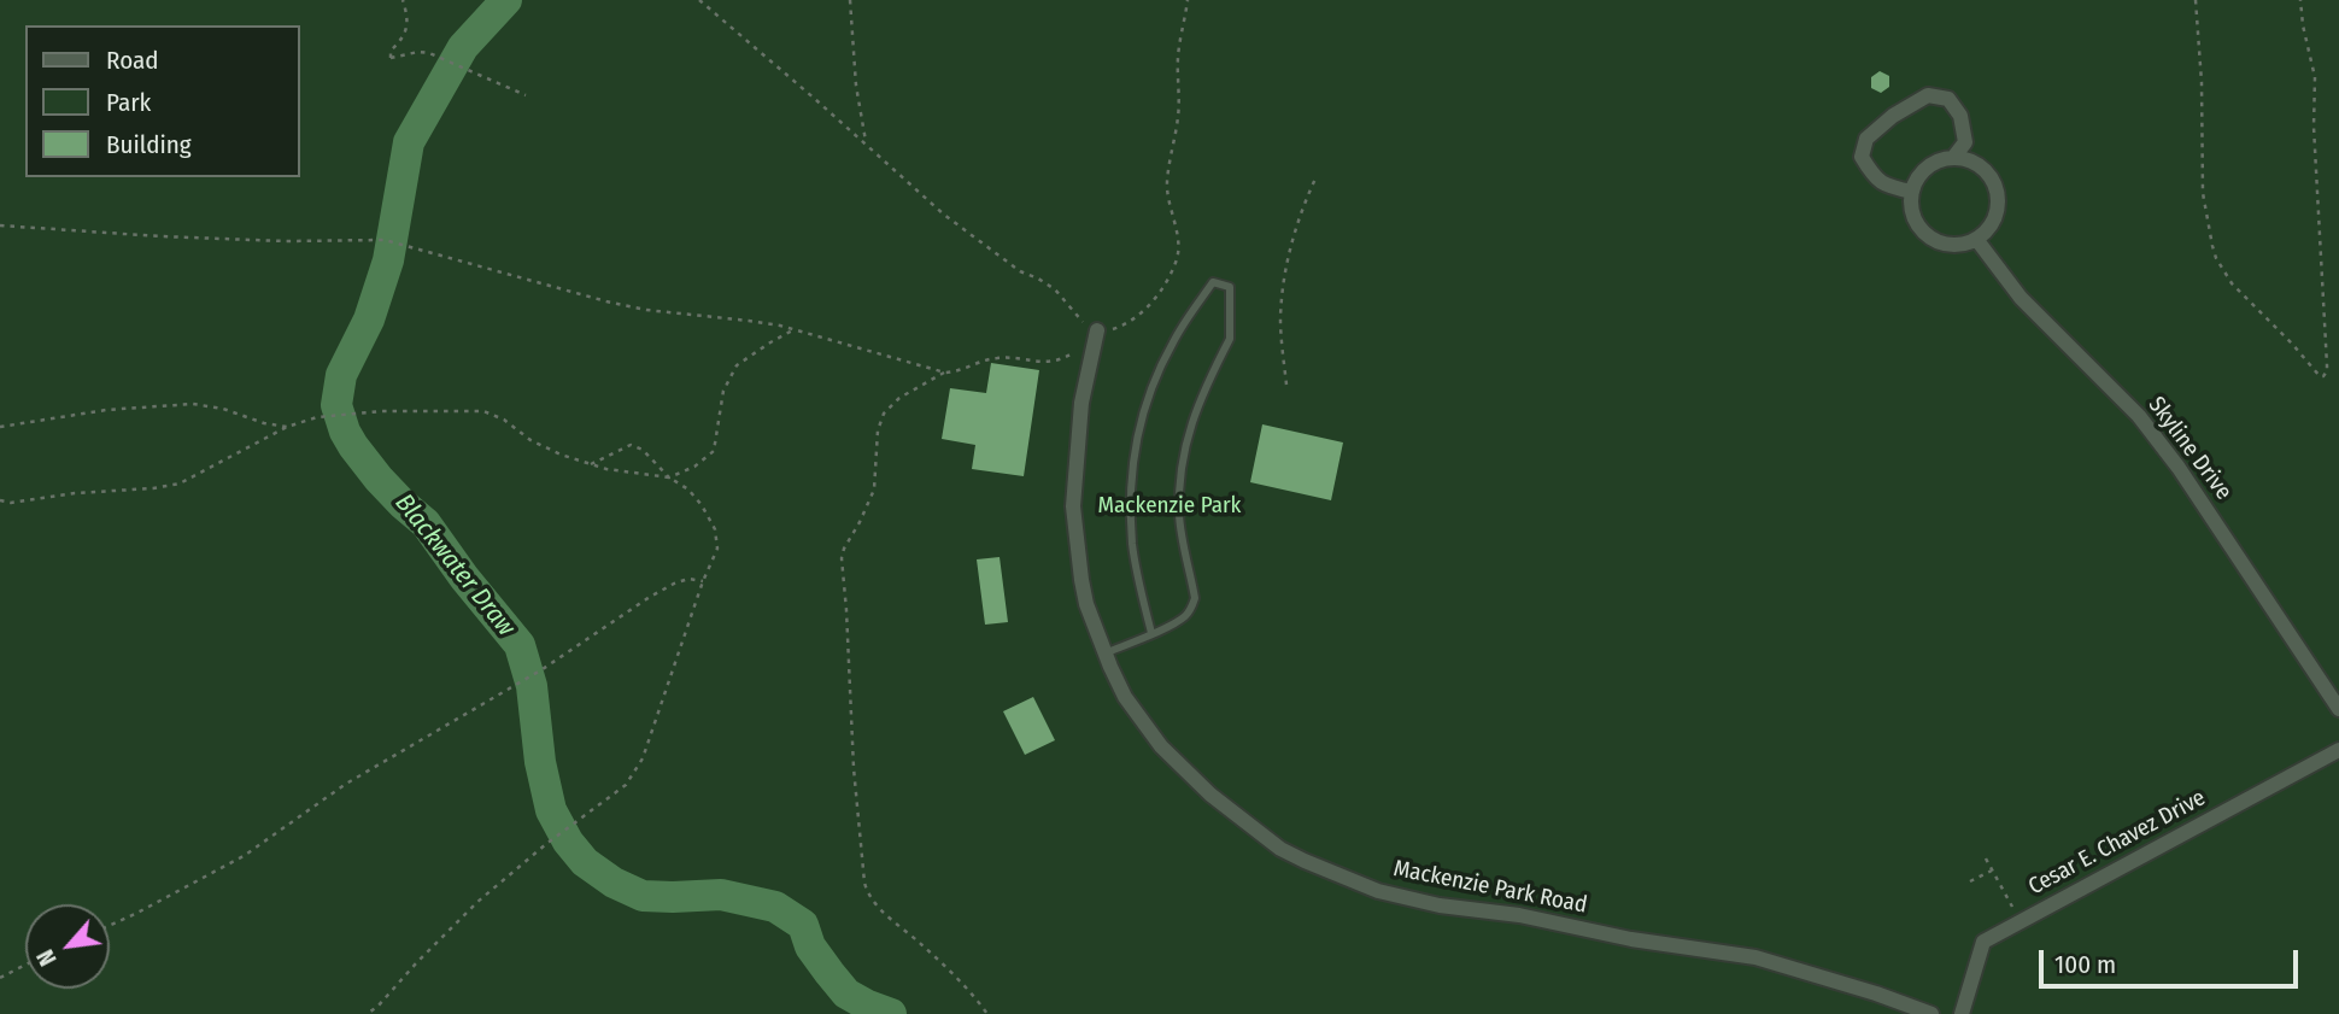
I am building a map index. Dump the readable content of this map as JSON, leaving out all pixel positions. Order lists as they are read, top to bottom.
{
  "streets": {
    "street": ["Skyline Drive", "Cesar E. Chavez Drive", "Mackenzie Park Road"]
  },
  "water": ["Blackwater Draw"],
  "parks": ["Mackenzie Park"],
  "legend": ["Road", "Park", "Building"],
  "scale_bar": "100 m",
  "north": "bottom left"
}
